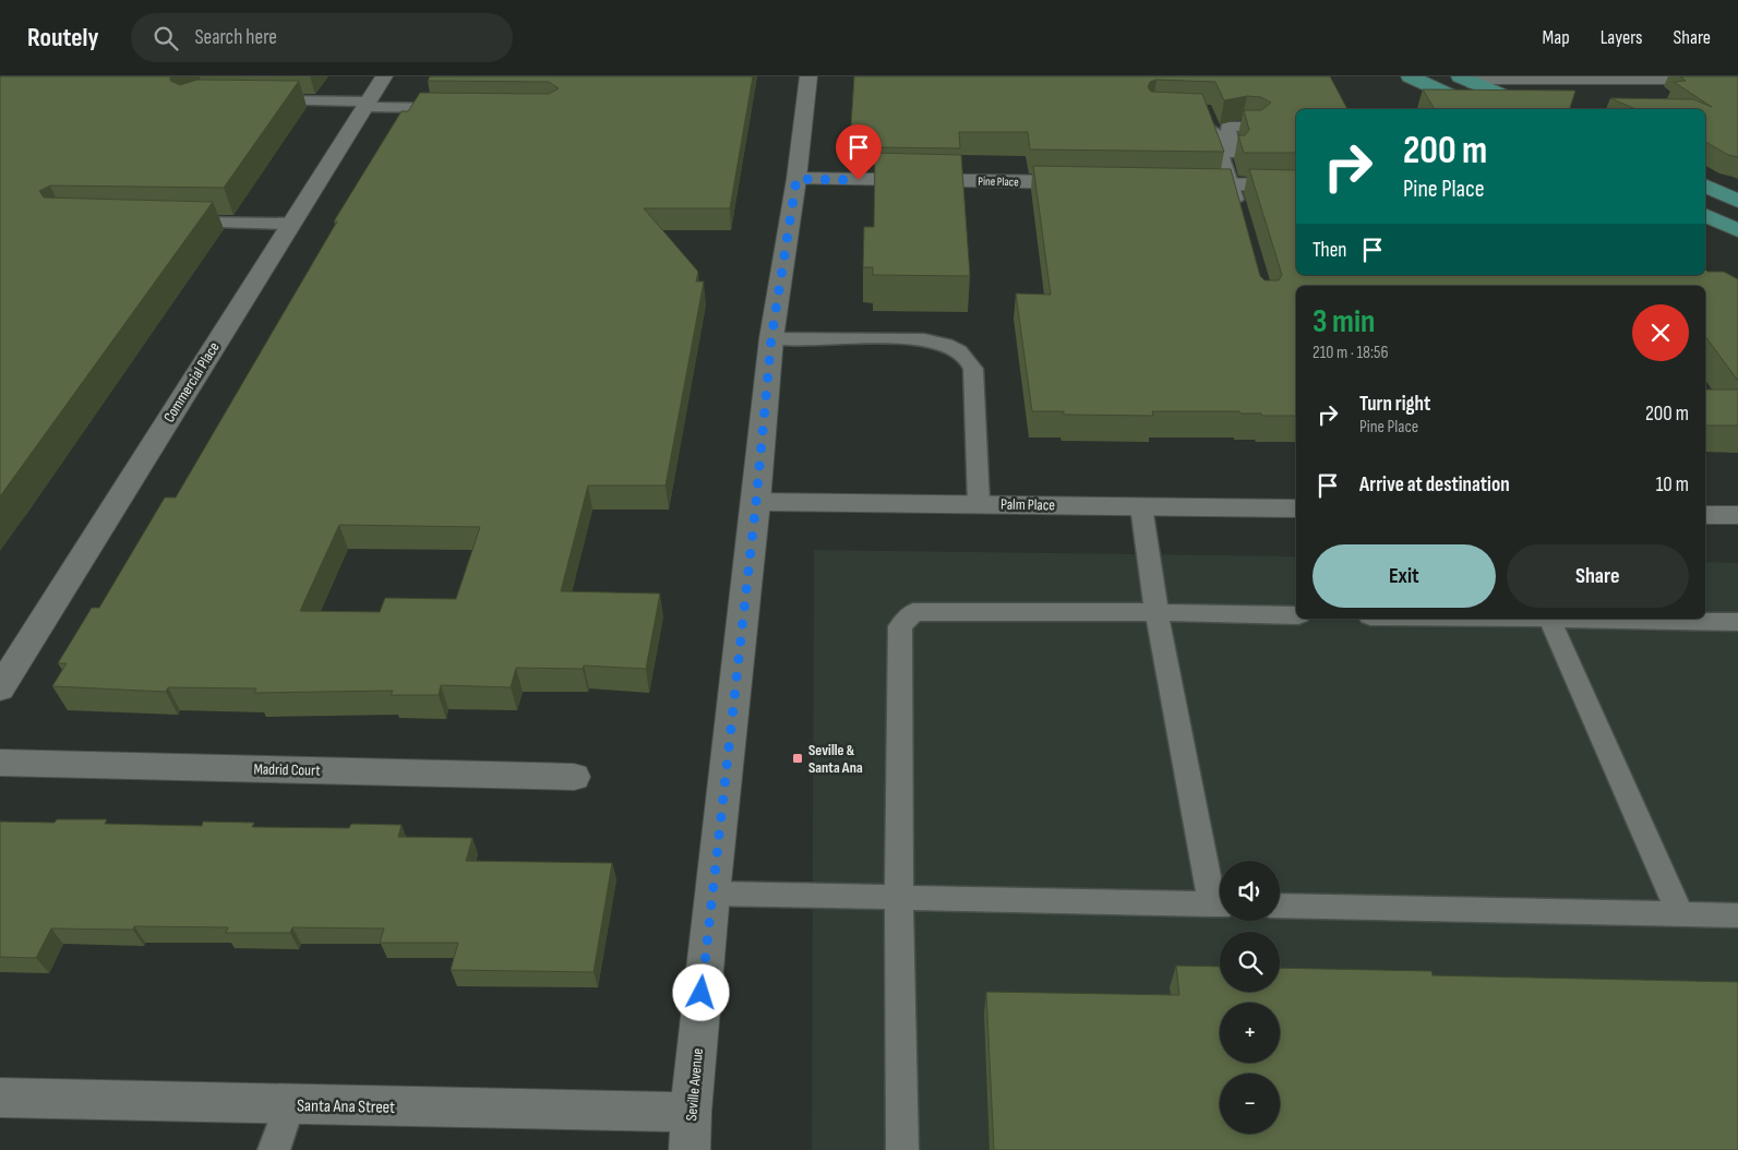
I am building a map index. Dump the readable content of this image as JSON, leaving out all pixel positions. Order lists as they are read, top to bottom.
{
  "streets": {
    "street": [
      "Pine Place",
      "Commercial Place",
      "Palm Place",
      "Madrid Court",
      "Seville Avenue",
      "Santa Ana Street"
    ]
  },
  "crossings": [
    ["Pine Place", "Seville Avenue"],
    ["Palm Place", "Seville Avenue"],
    ["Seville Avenue", "Santa Ana Street"]
  ],
  "places": {
    "transit": ["Seville & Santa Ana"]
  },
  "page": {
    "header": "Routely",
    "search": "Search here",
    "nav": ["Map", "Layers", "Share"],
    "turn": ["200 m", "Pine Place"],
    "then": "Then",
    "heading": ["3 min", "210 m · 18:56"],
    "list": [
      {
        "name": "Turn right",
        "note": "Pine Place",
        "value": "200 m"
      },
      {
        "name": "Arrive at destination",
        "value": "10 m"
      }
    ],
    "buttons": ["Exit", "Share"],
    "map_buttons": ["+", "−"]
  }
}
